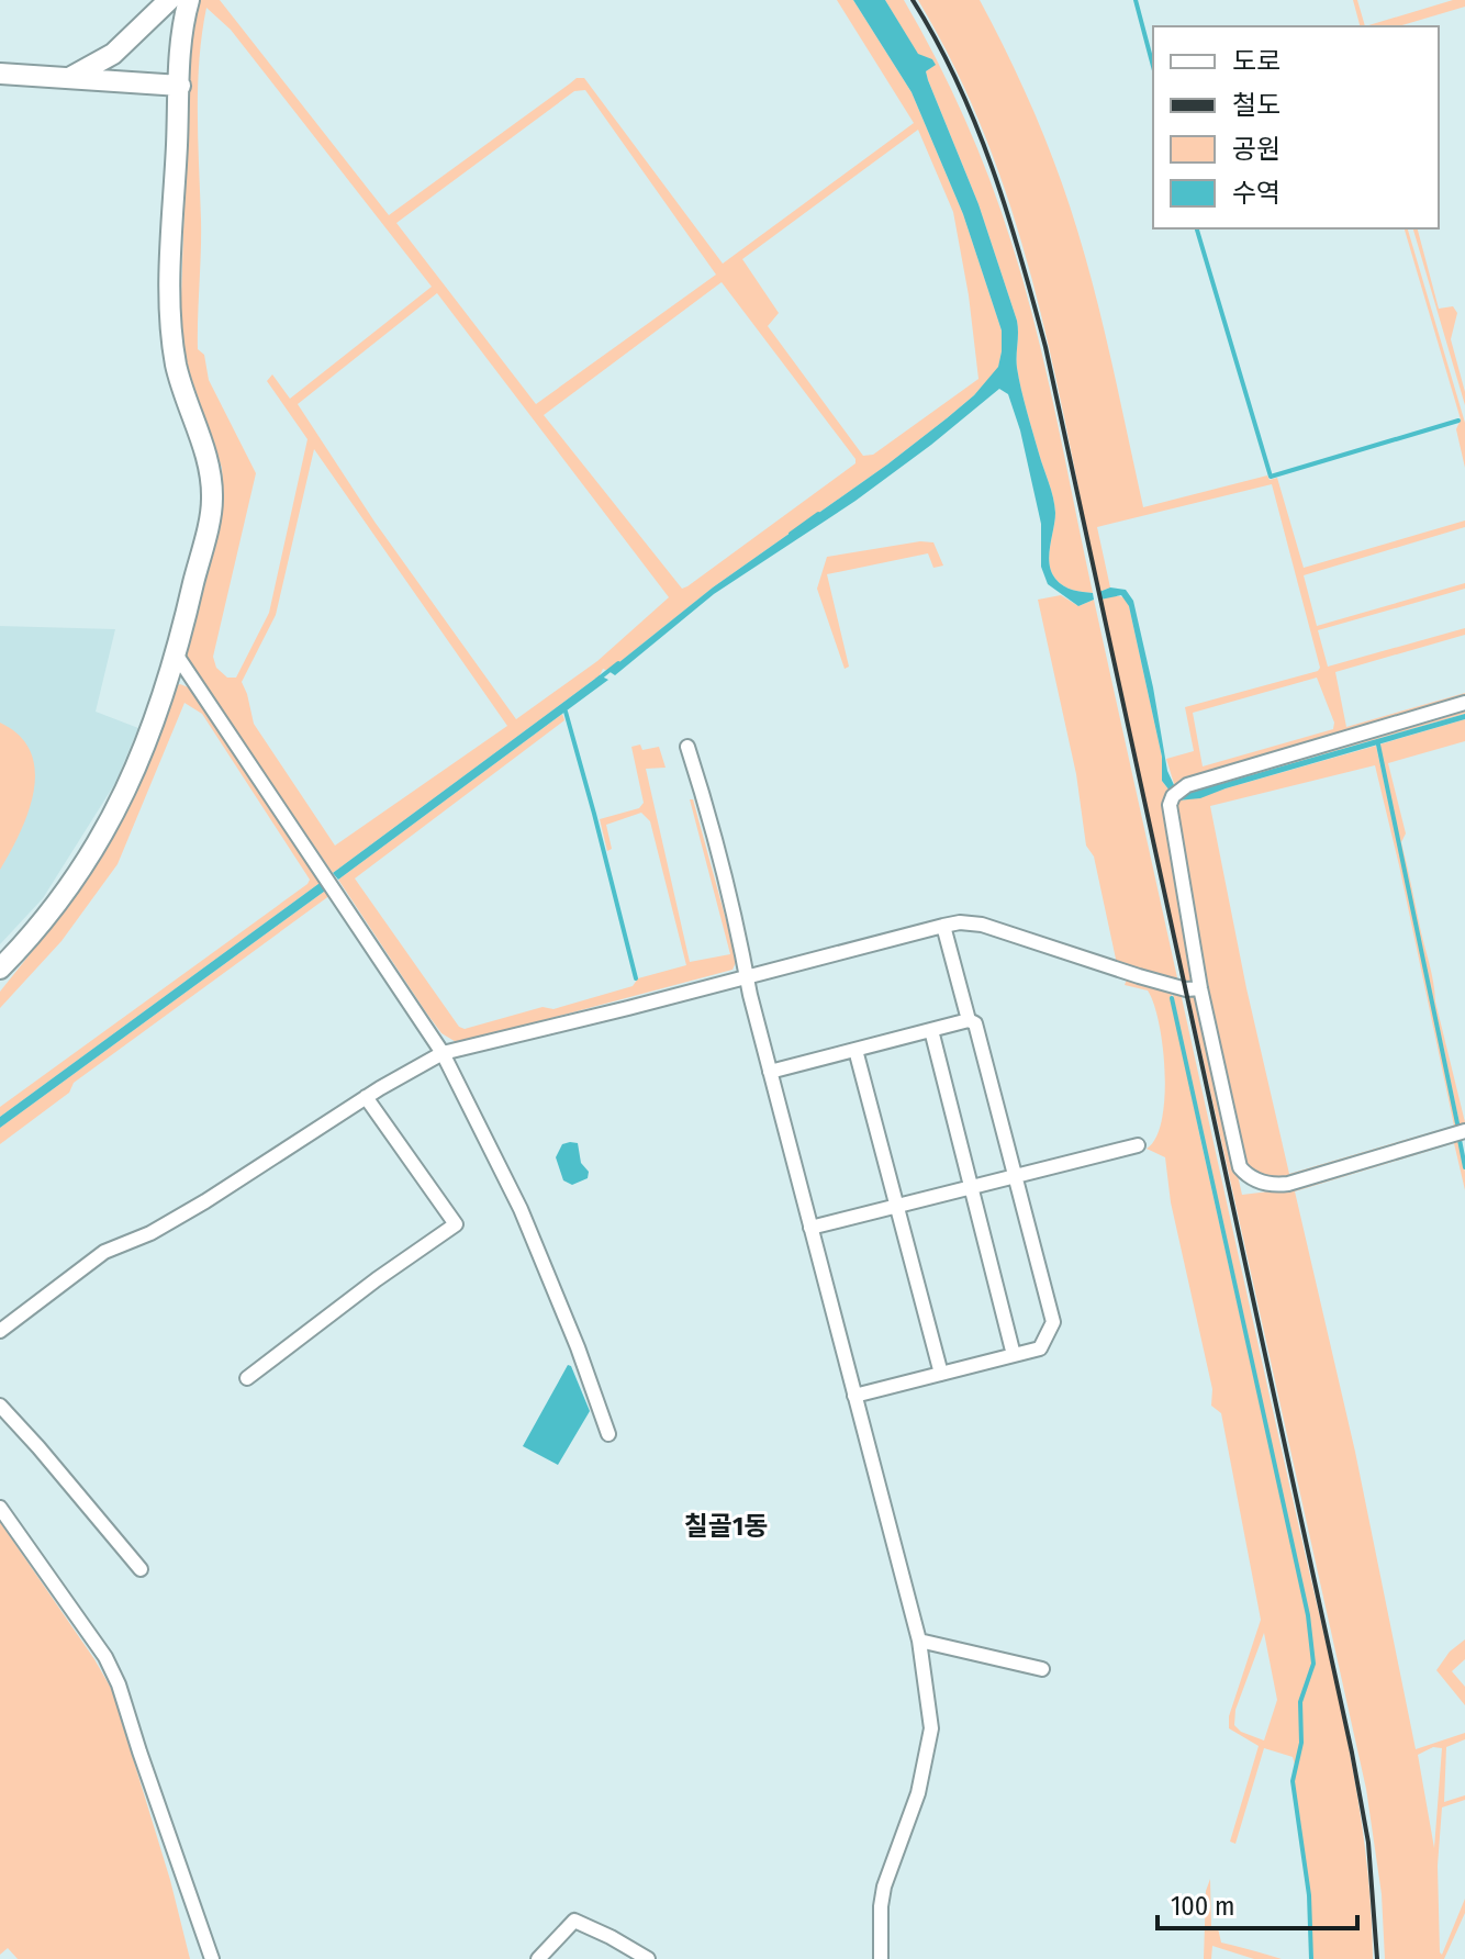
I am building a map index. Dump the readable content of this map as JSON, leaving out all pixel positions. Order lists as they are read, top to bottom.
{
  "districts": ["칠골1동"],
  "legend": [
    "도로",
    "철도",
    "공원",
    "수역"
  ],
  "scale_bar": "100 m"
}
